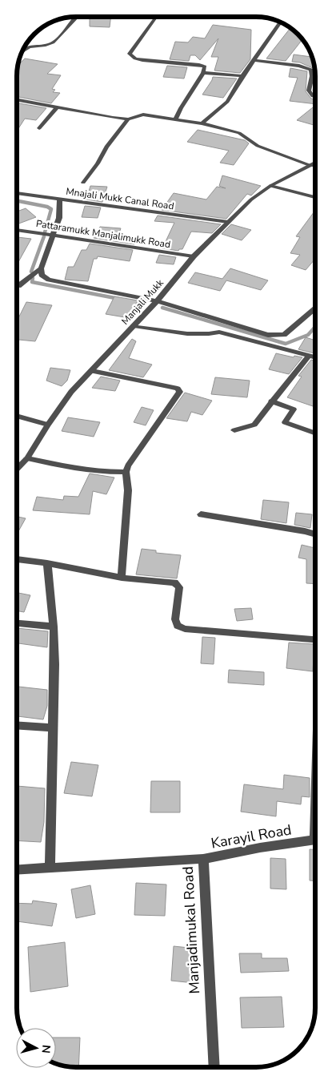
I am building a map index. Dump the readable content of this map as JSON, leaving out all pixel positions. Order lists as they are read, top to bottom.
{
  "streets": {
    "street": [
      "Mnajali Mukk Canal Road",
      "Pattaramukk Manjalimukk Road",
      "Manjali Mukk",
      "Karayil Road",
      "Manjadimukal Road"
    ]
  },
  "crossings": [
    ["Mnajali Mukk Canal Road", "Manjali Mukk"],
    ["Pattaramukk Manjalimukk Road", "Manjali Mukk"],
    ["Karayil Road", "Manjadimukal Road"]
  ],
  "north": "right"
}
